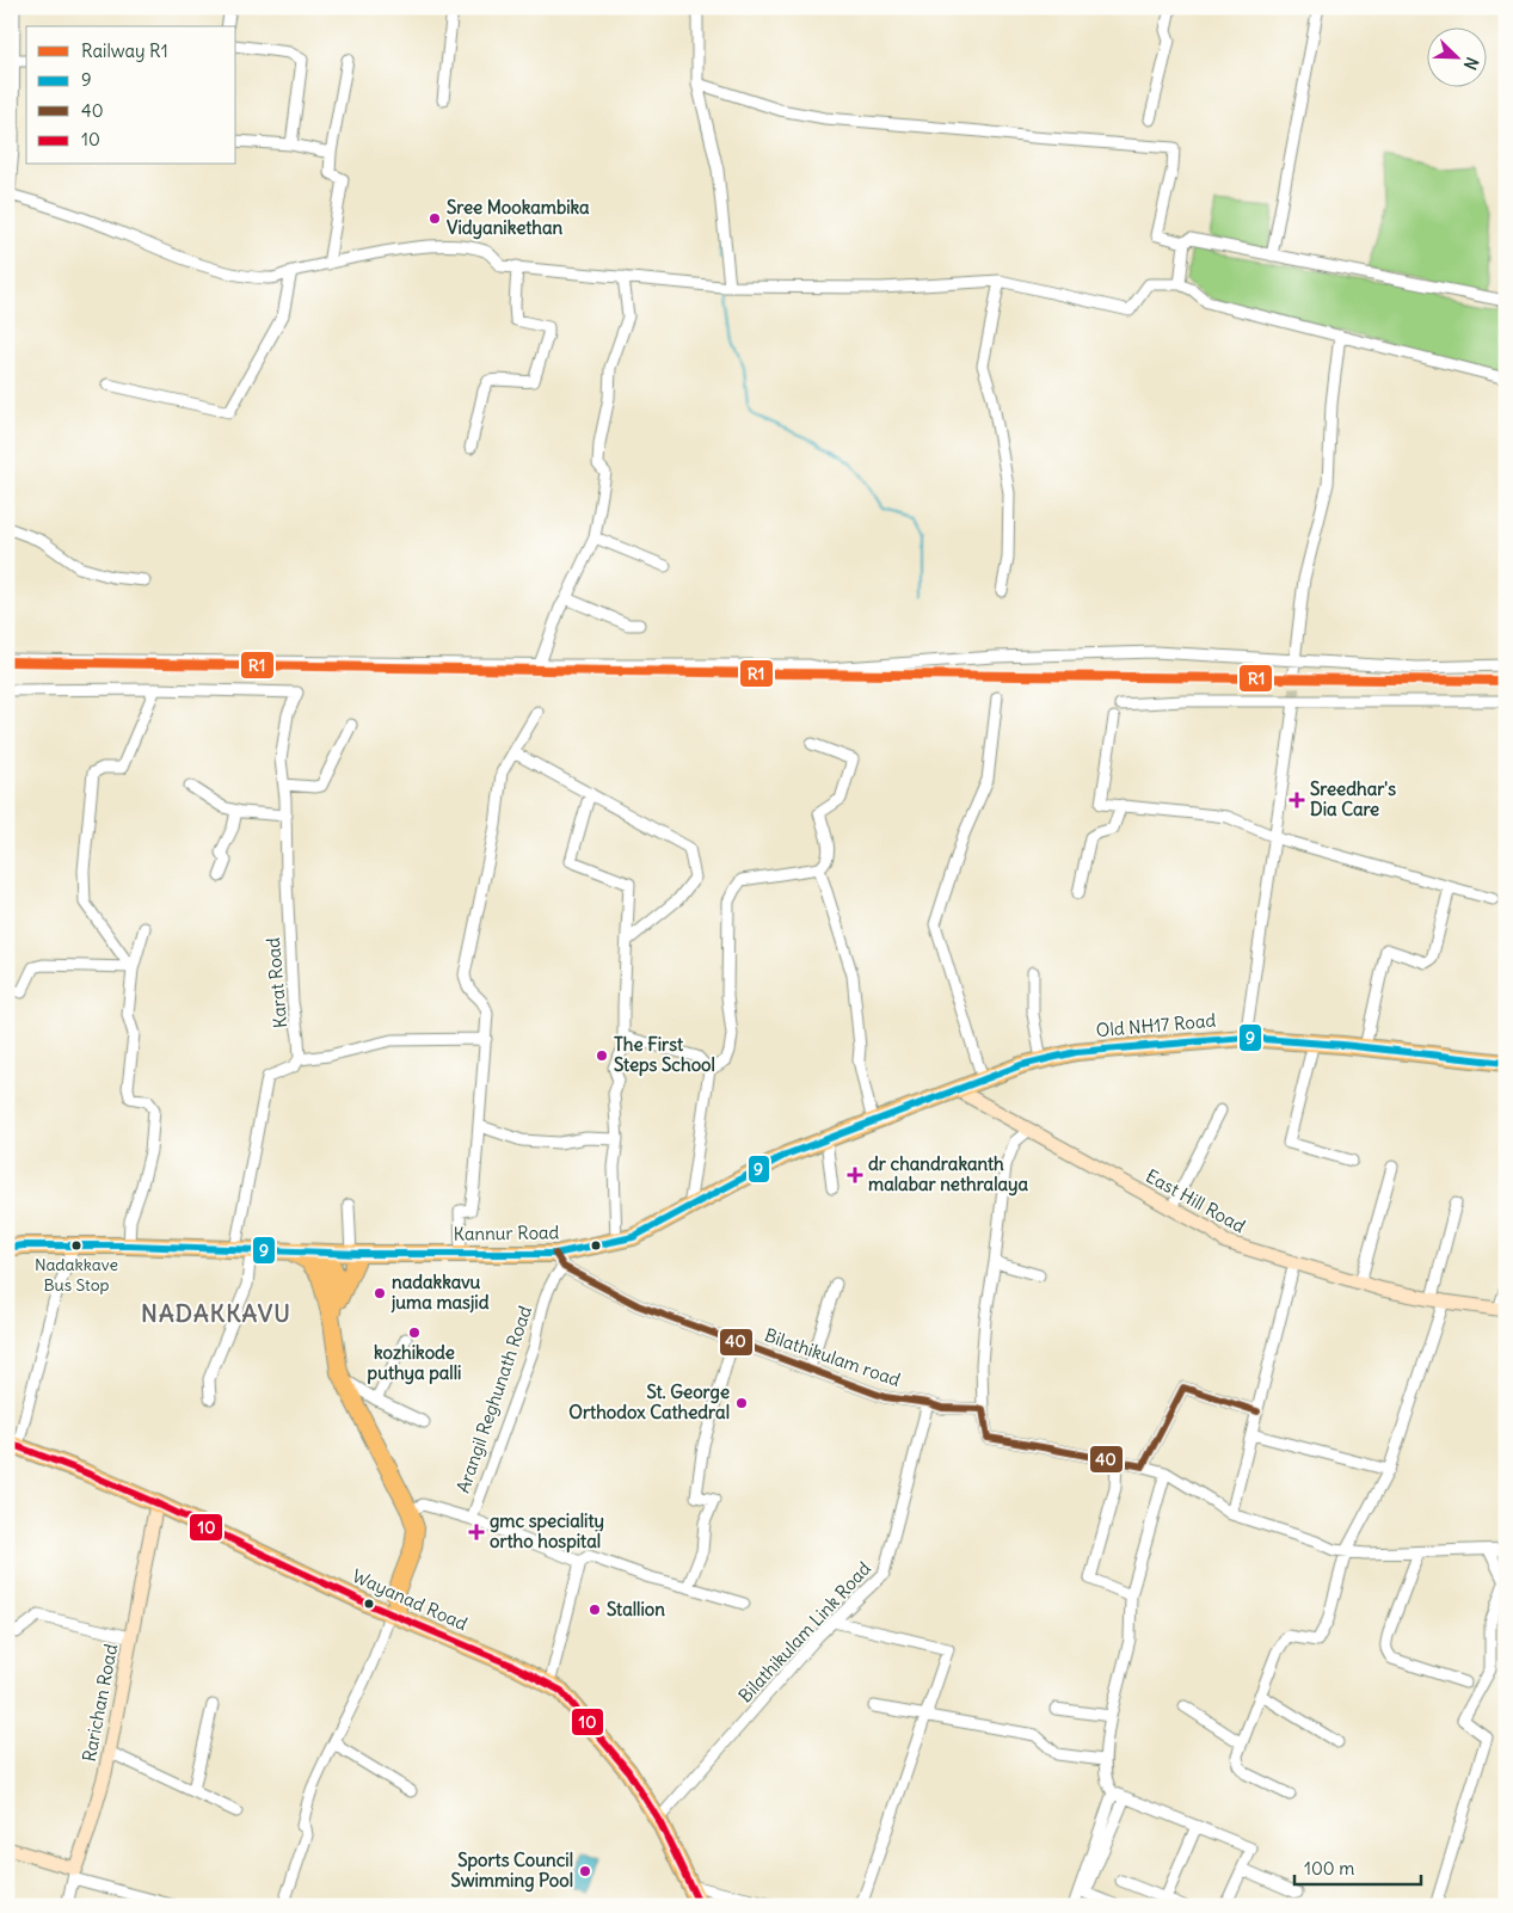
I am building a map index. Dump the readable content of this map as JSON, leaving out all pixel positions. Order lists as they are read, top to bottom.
{
  "streets": {
    "main road": ["Old NH17 Road", "Kannur Road", "Wayanad Road"],
    "street": [
      "Karat Road",
      "East Hill Road",
      "Bilathikulam road",
      "Arangil Reghunath Road",
      "Bilathikulam Link Road",
      "Rarichan Road"
    ]
  },
  "crossings": [
    ["Old NH17 Road", "East Hill Road"],
    ["Old NH17 Road", "Kannur Road"],
    ["East Hill Road", "Kannur Road"],
    ["Kannur Road", "Bilathikulam road"],
    ["Kannur Road", "Arangil Reghunath Road"],
    ["Bilathikulam road", "Arangil Reghunath Road"],
    ["Bilathikulam road", "Bilathikulam Link Road"],
    ["Wayanad Road", "Bilathikulam Link Road"],
    ["Wayanad Road", "Rarichan Road"]
  ],
  "districts": ["NADAKKAVU"],
  "places": {
    "other": [
      "Sree Mookambika Vidyanikethan",
      "The First Steps School",
      "Nadakkave Bus Stop",
      "nadakkavu juma masjid",
      "kozhikode puthya palli",
      "St. George Orthodox Cathedral",
      "Stallion",
      "Sports Council Swimming Pool"
    ],
    "health": ["Sreedhar's Dia Care", "dr chandrakanth malabar nethralaya", "gmc speciality ortho hospital"]
  },
  "lines": [
    "rail line R1",
    "transit line 9",
    "transit line 40",
    "transit line 10"
  ],
  "legend": [
    "Railway R1",
    "9",
    "40",
    "10"
  ],
  "scale_bar": "100 m",
  "north": "bottom right"
}
